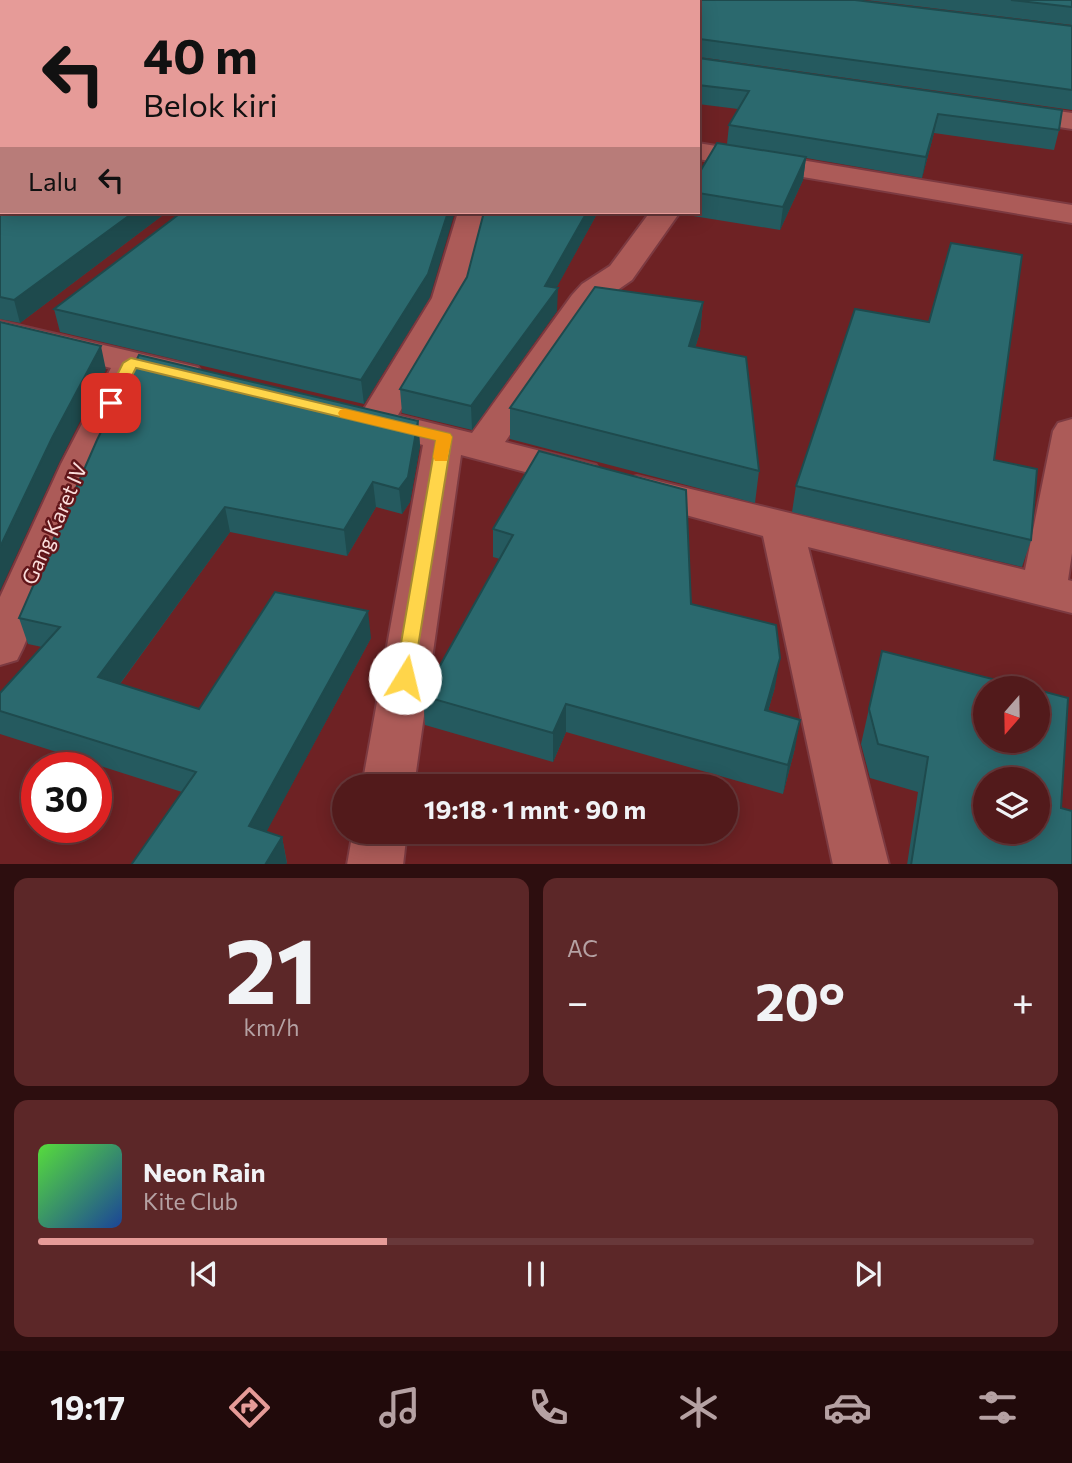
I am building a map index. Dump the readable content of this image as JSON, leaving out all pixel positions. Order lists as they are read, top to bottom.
{
  "streets": {
    "street": ["Gang Karet IV"]
  },
  "north": "bottom",
  "page": {
    "turn": ["40 m", "Belok kiri"],
    "then": "Lalu",
    "limit": "30",
    "trip": "19:18 · 1 mnt · 90 m",
    "tile": [
      ["21", "km/h"],
      "AC"
    ],
    "heat": ["−", "20°", "+"],
    "song": ["Neon Rain", "Kite Club"],
    "tabs": "19:17"
  }
}
